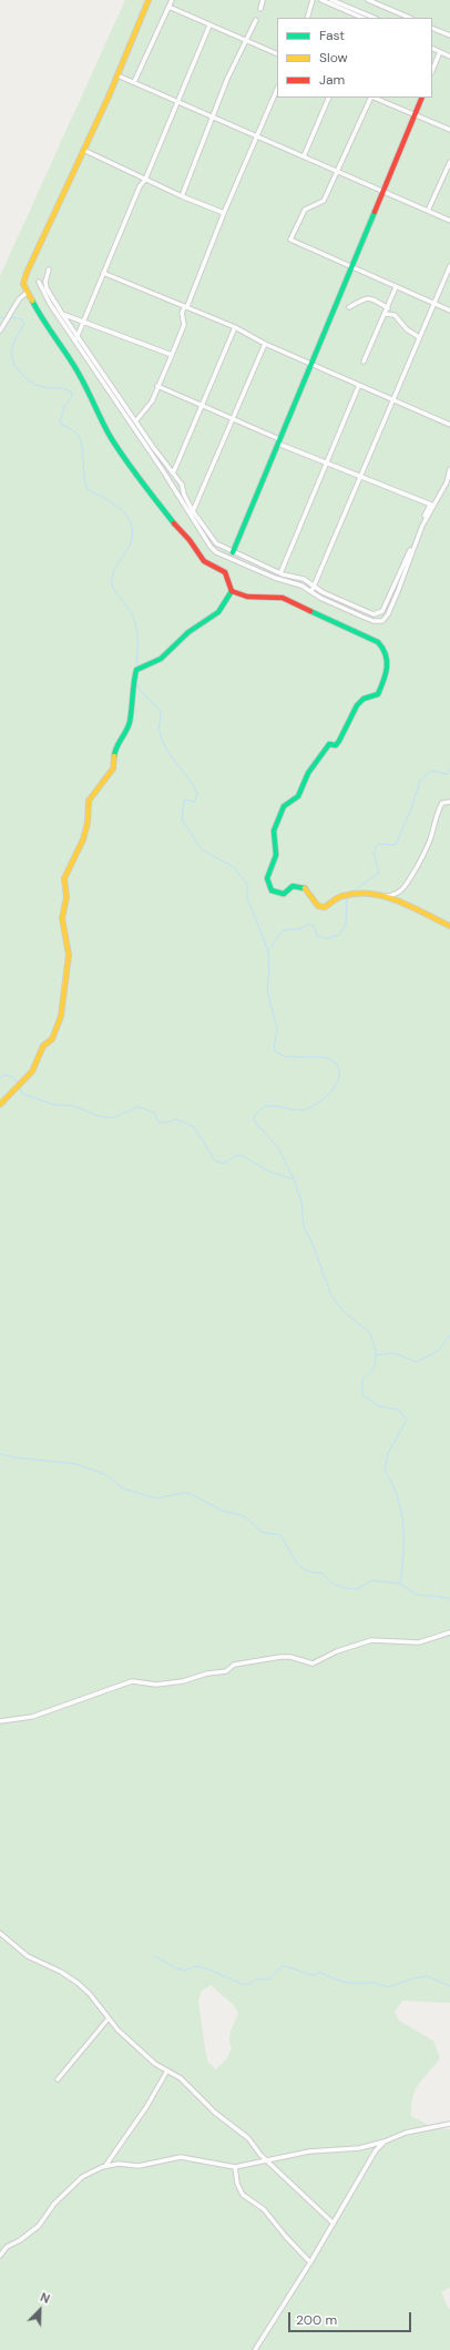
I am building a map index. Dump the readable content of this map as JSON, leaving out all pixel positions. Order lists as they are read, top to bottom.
{
  "legend": ["Fast", "Slow", "Jam"],
  "scale_bar": "200 m",
  "north": "top right"
}
